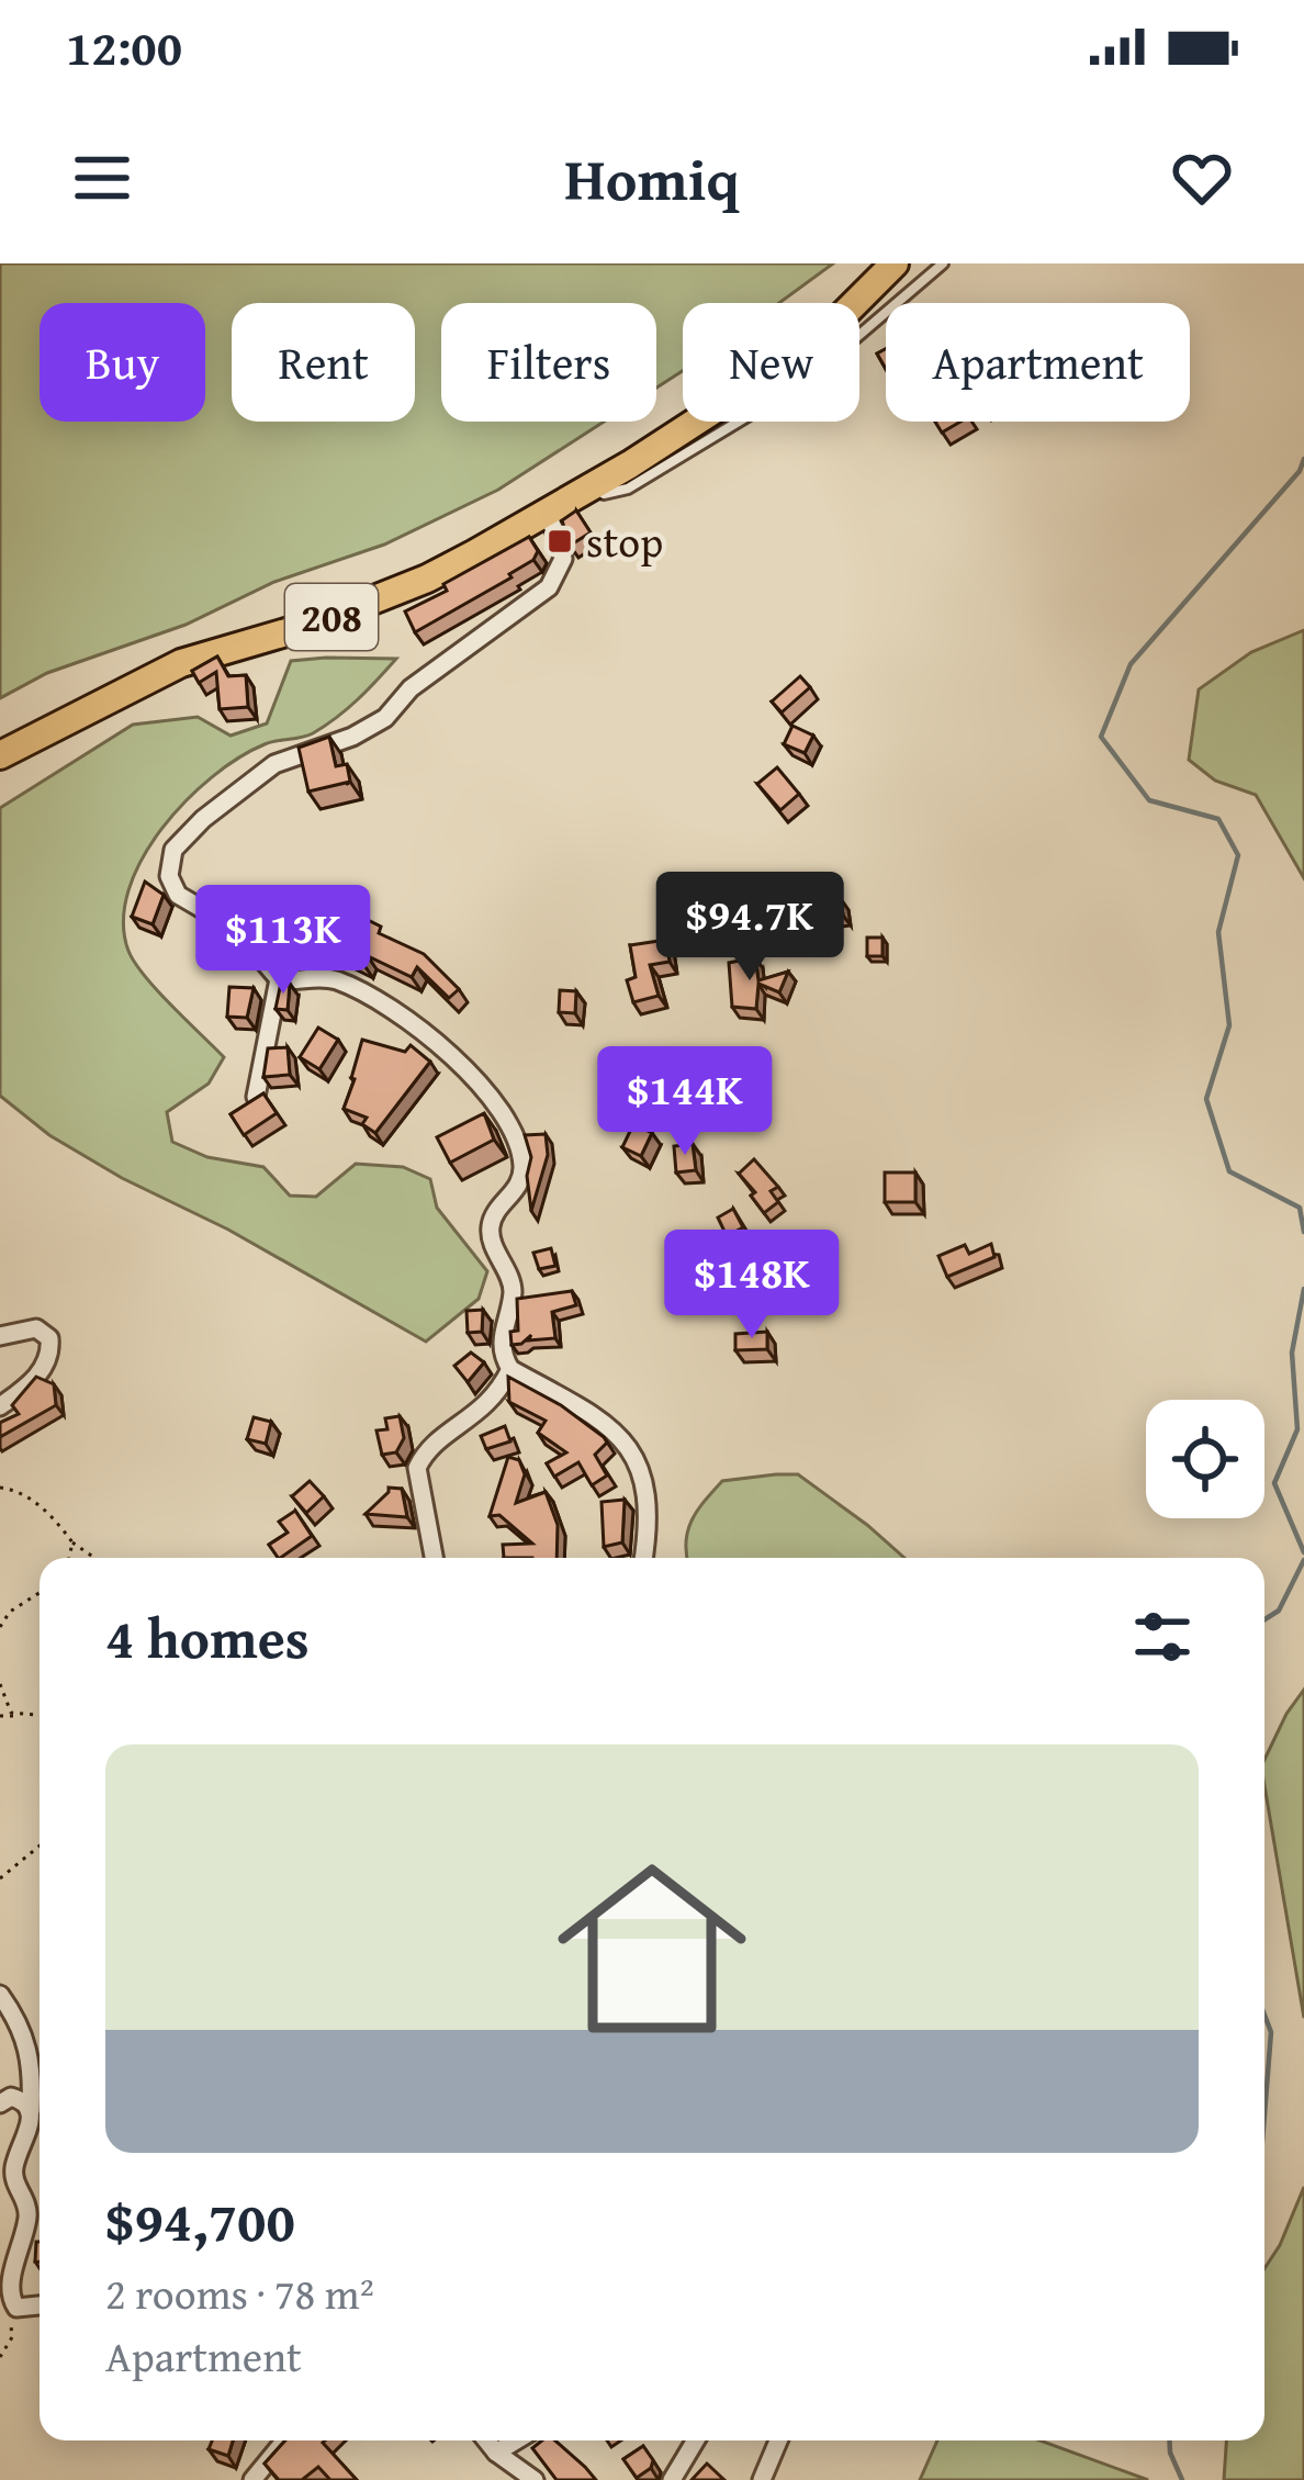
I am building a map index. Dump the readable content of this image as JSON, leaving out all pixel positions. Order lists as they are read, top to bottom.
{
  "streets": {
    "main road": ["208"]
  },
  "places": {
    "transit": ["stop"]
  },
  "page": {
    "status": "12:00",
    "header": "Homiq",
    "chip": [
      "Buy",
      "Rent",
      "Filters",
      "New",
      "Apartment"
    ],
    "price": [
      "$94.7K",
      "$113K",
      "$144K",
      "$148K"
    ],
    "heading": "4 homes",
    "list": [
      {
        "name": "$94,700",
        "note": "2 rooms · 78 m² · Apartment"
      }
    ]
  }
}
